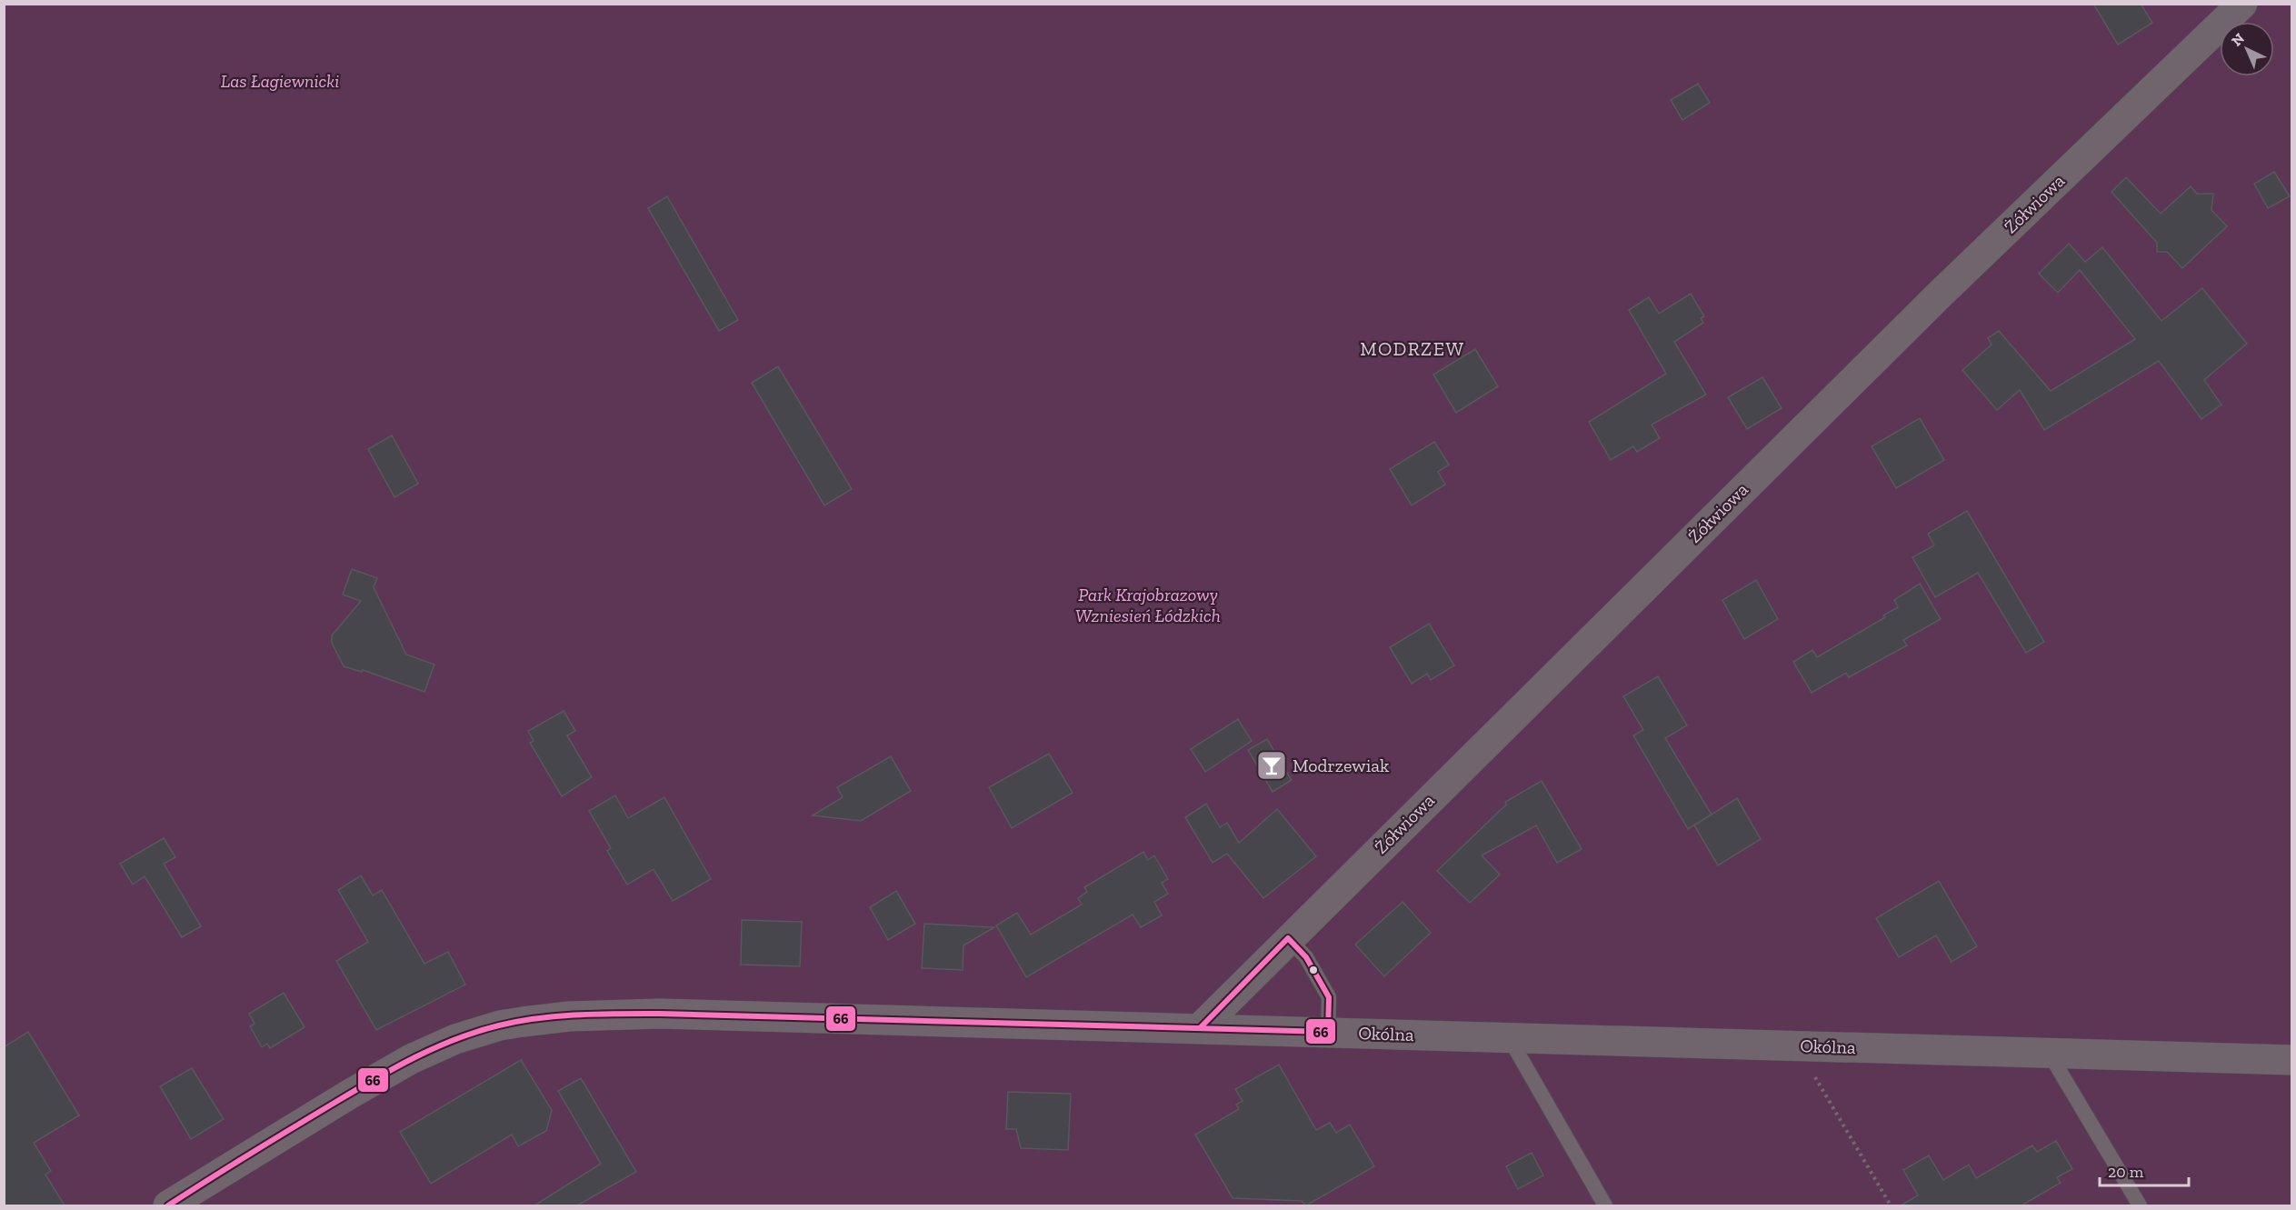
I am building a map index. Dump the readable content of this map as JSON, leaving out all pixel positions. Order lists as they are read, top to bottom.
{
  "streets": {
    "street": ["Żółwiowa", "Okólna"]
  },
  "crossings": [
    ["Żółwiowa", "Okólna"]
  ],
  "districts": ["MODRZEW"],
  "parks": ["Las Łagiewnicki", "Park Krajobrazowy Wzniesień Łódzkich"],
  "places": {
    "bar": ["Modrzewiak"]
  },
  "lines": ["transit line 66"],
  "scale_bar": "20 m",
  "north": "top left"
}
